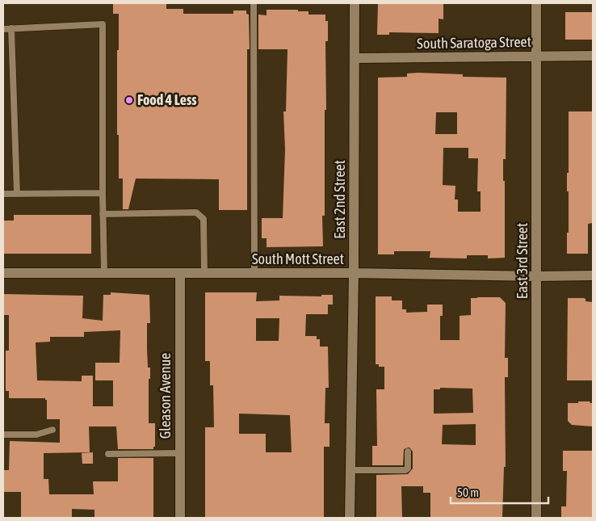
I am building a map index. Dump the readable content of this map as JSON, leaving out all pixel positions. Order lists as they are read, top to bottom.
{
  "streets": {
    "street": [
      "South Saratoga Street",
      "East 2nd Street",
      "South Mott Street",
      "East 3rd Street",
      "Gleason Avenue"
    ]
  },
  "crossings": [
    ["South Saratoga Street", "East 2nd Street"],
    ["South Saratoga Street", "East 3rd Street"],
    ["East 2nd Street", "South Mott Street"],
    ["South Mott Street", "East 3rd Street"],
    ["South Mott Street", "Gleason Avenue"]
  ],
  "places": ["Food 4 Less"],
  "scale_bar": "50 m"
}
